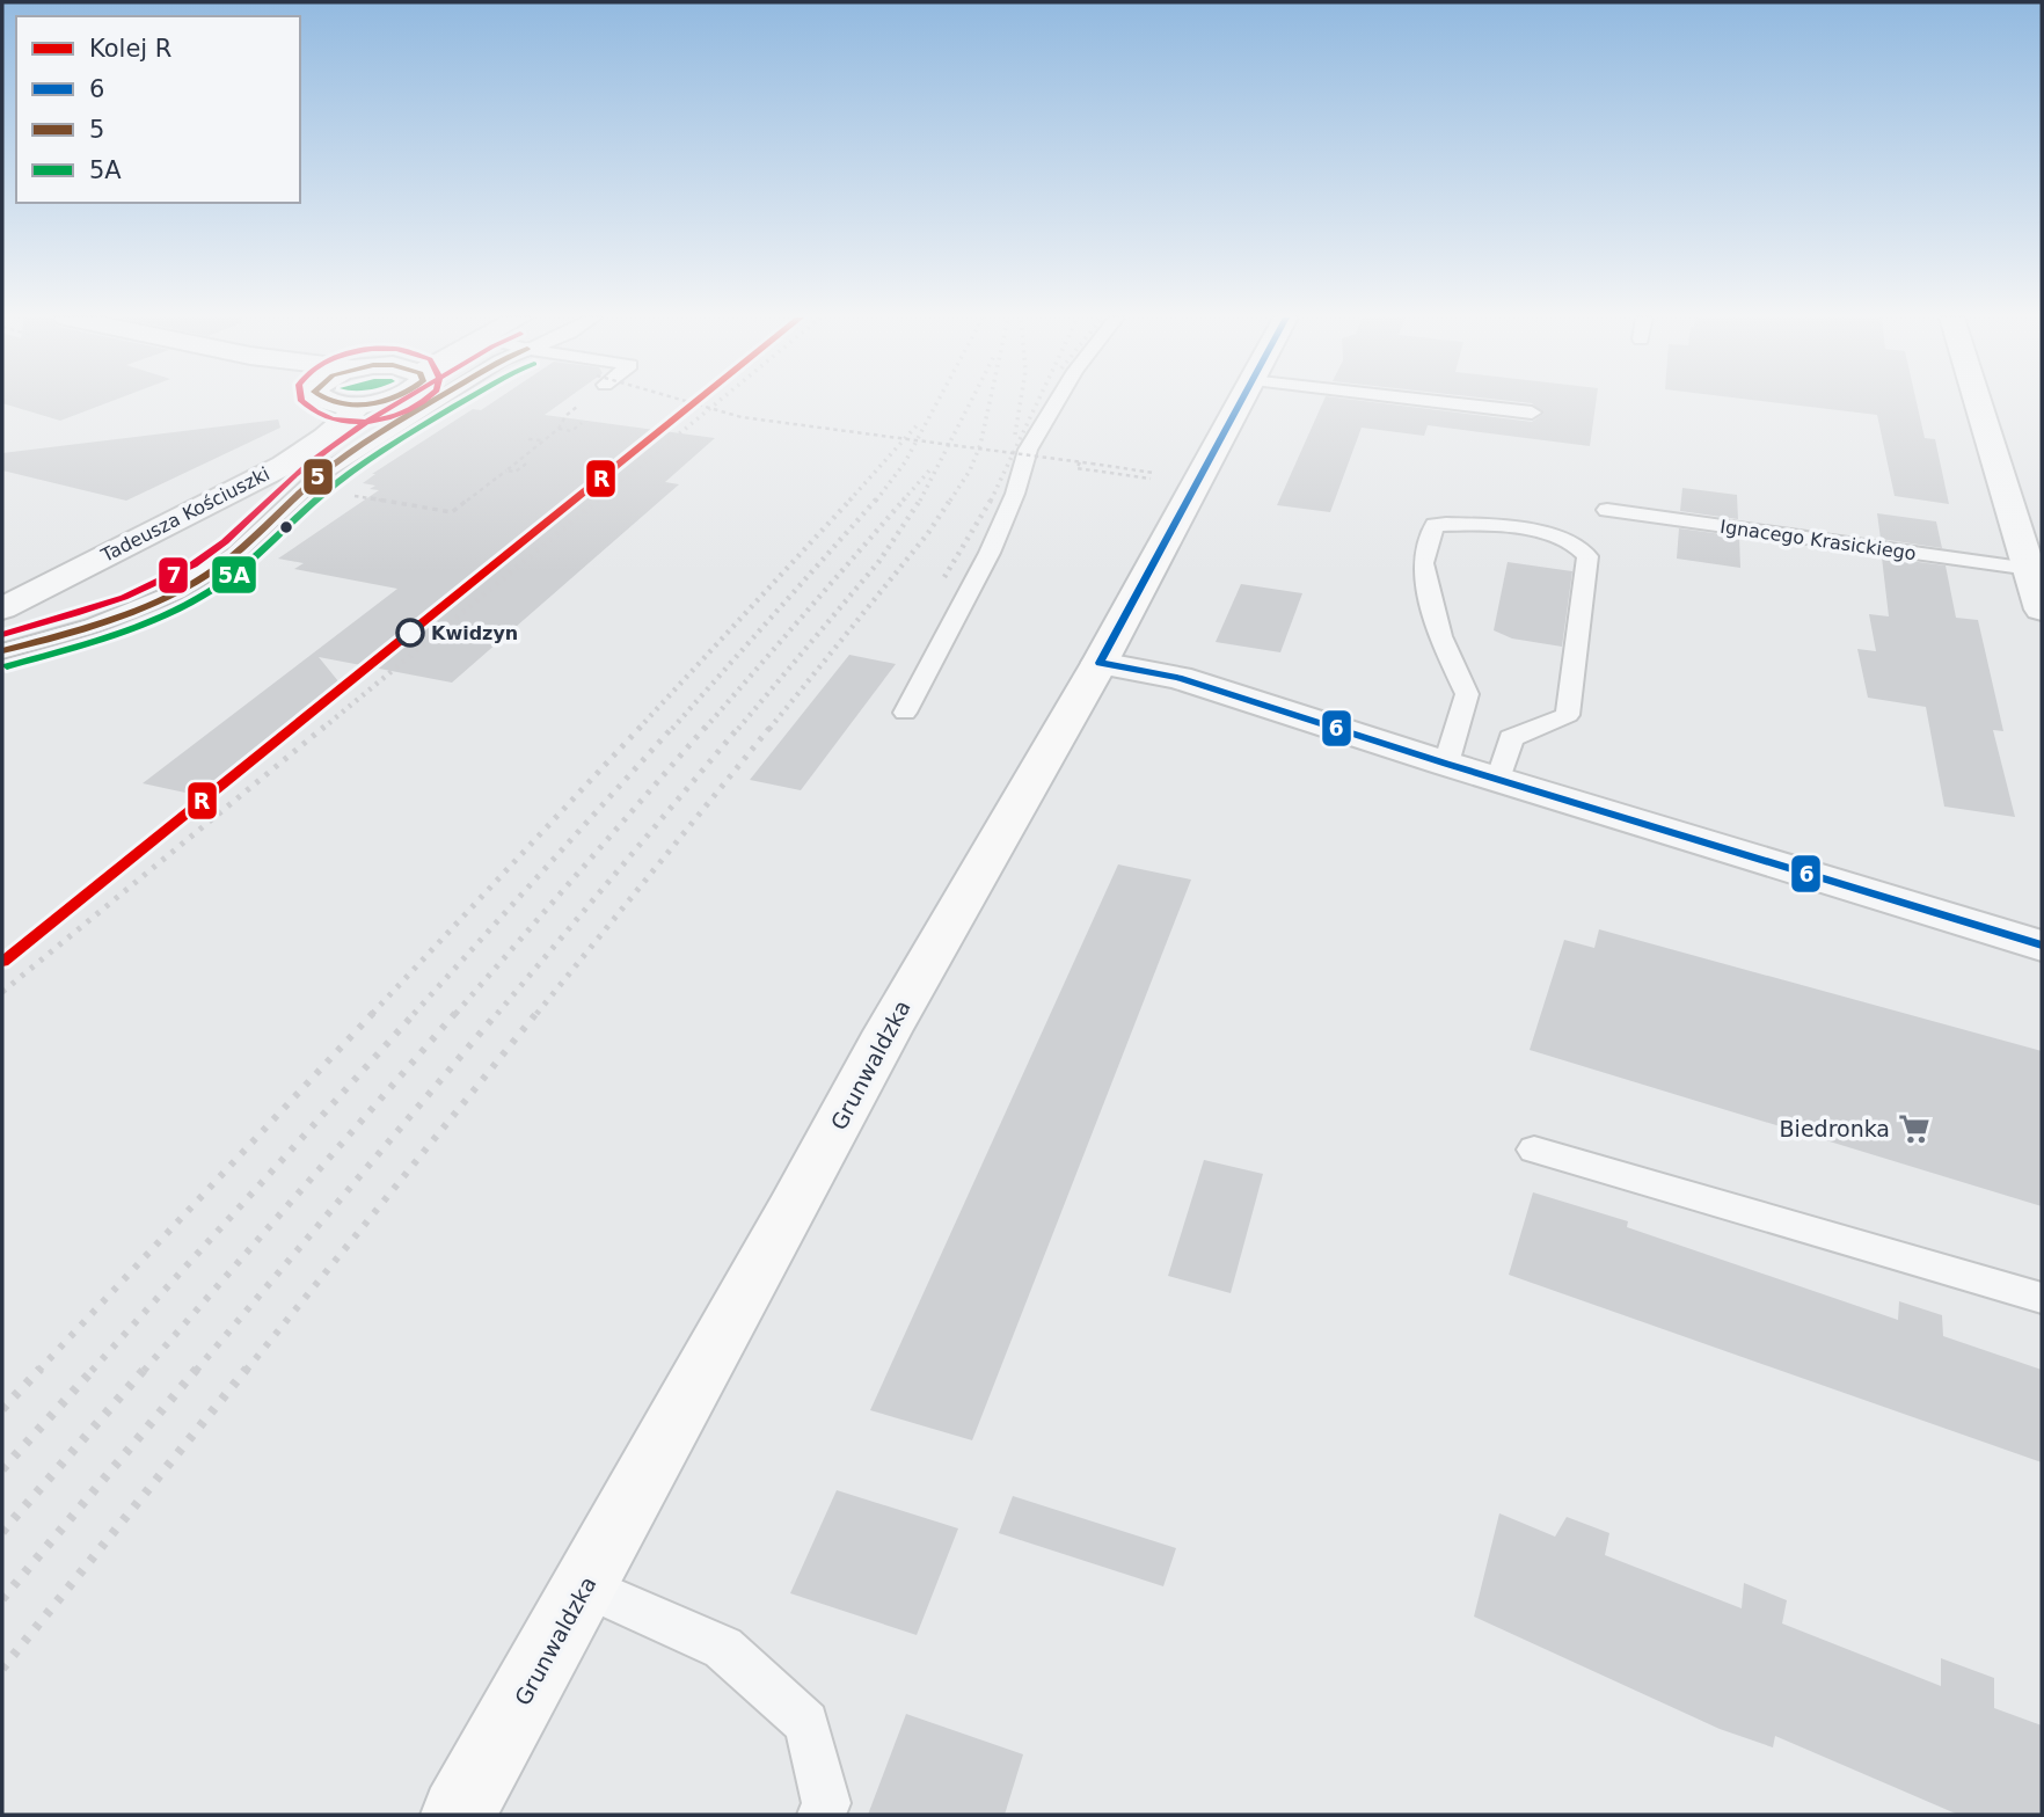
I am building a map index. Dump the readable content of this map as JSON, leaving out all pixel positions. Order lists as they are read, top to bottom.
{
  "streets": {
    "main road": ["Grunwaldzka"],
    "street": ["Tadeusza Kościuszki"],
    "lane": ["Ignacego Krasickiego"]
  },
  "places": {
    "other": ["Kwidzyn"],
    "supermarket": ["Biedronka"]
  },
  "lines": [
    "rail line R",
    "transit line 6",
    "transit line 5",
    "transit line 5A",
    "transit line 7"
  ],
  "legend": [
    "Kolej R",
    "6",
    "5",
    "5A"
  ]
}
